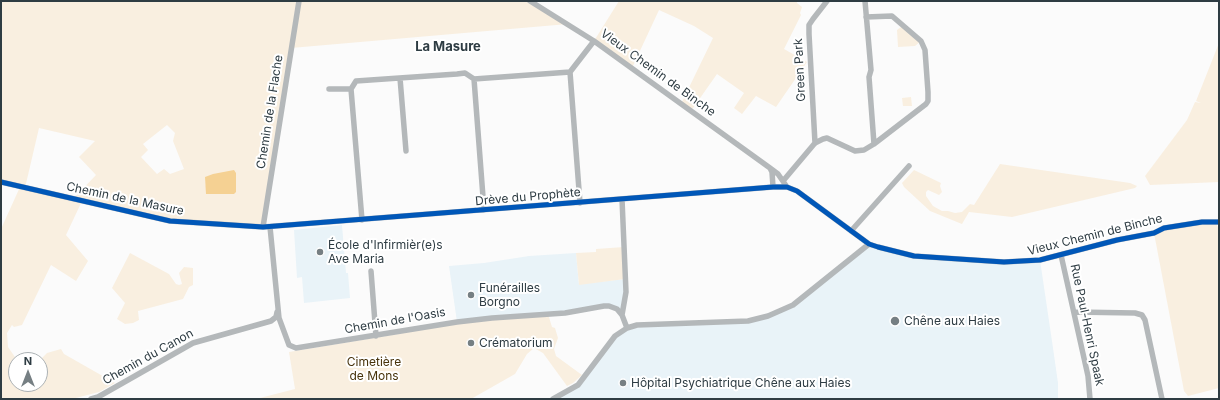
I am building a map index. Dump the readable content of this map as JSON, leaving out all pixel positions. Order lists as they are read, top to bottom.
{
  "streets": {
    "street": [
      "Green Park",
      "Vieux Chemin de Binche",
      "Chemin de la Flache",
      "Drève du Prophète",
      "Chemin de la Masure",
      "Chemin de l'Oasis",
      "Rue Paul-Henri Spaak",
      "Chemin du Canon"
    ]
  },
  "crossings": [
    ["Vieux Chemin de Binche", "Drève du Prophète"],
    ["Vieux Chemin de Binche", "Rue Paul-Henri Spaak"],
    ["Chemin de la Flache", "Chemin de la Masure"],
    ["Drève du Prophète", "Chemin de la Masure"],
    ["Drève du Prophète", "Chemin de l'Oasis"],
    ["Chemin de la Masure", "Chemin de l'Oasis"],
    ["Chemin de l'Oasis", "Chemin du Canon"]
  ],
  "districts": ["La Masure"],
  "parks": ["Cimetière de Mons"],
  "places": [
    "École d'Infirmièr(e)s Ave Maria",
    "Funérailles Borgno",
    "Chêne aux Haies",
    "Crématorium",
    "Hôpital Psychiatrique Chêne aux Haies"
  ],
  "north": "top"
}
